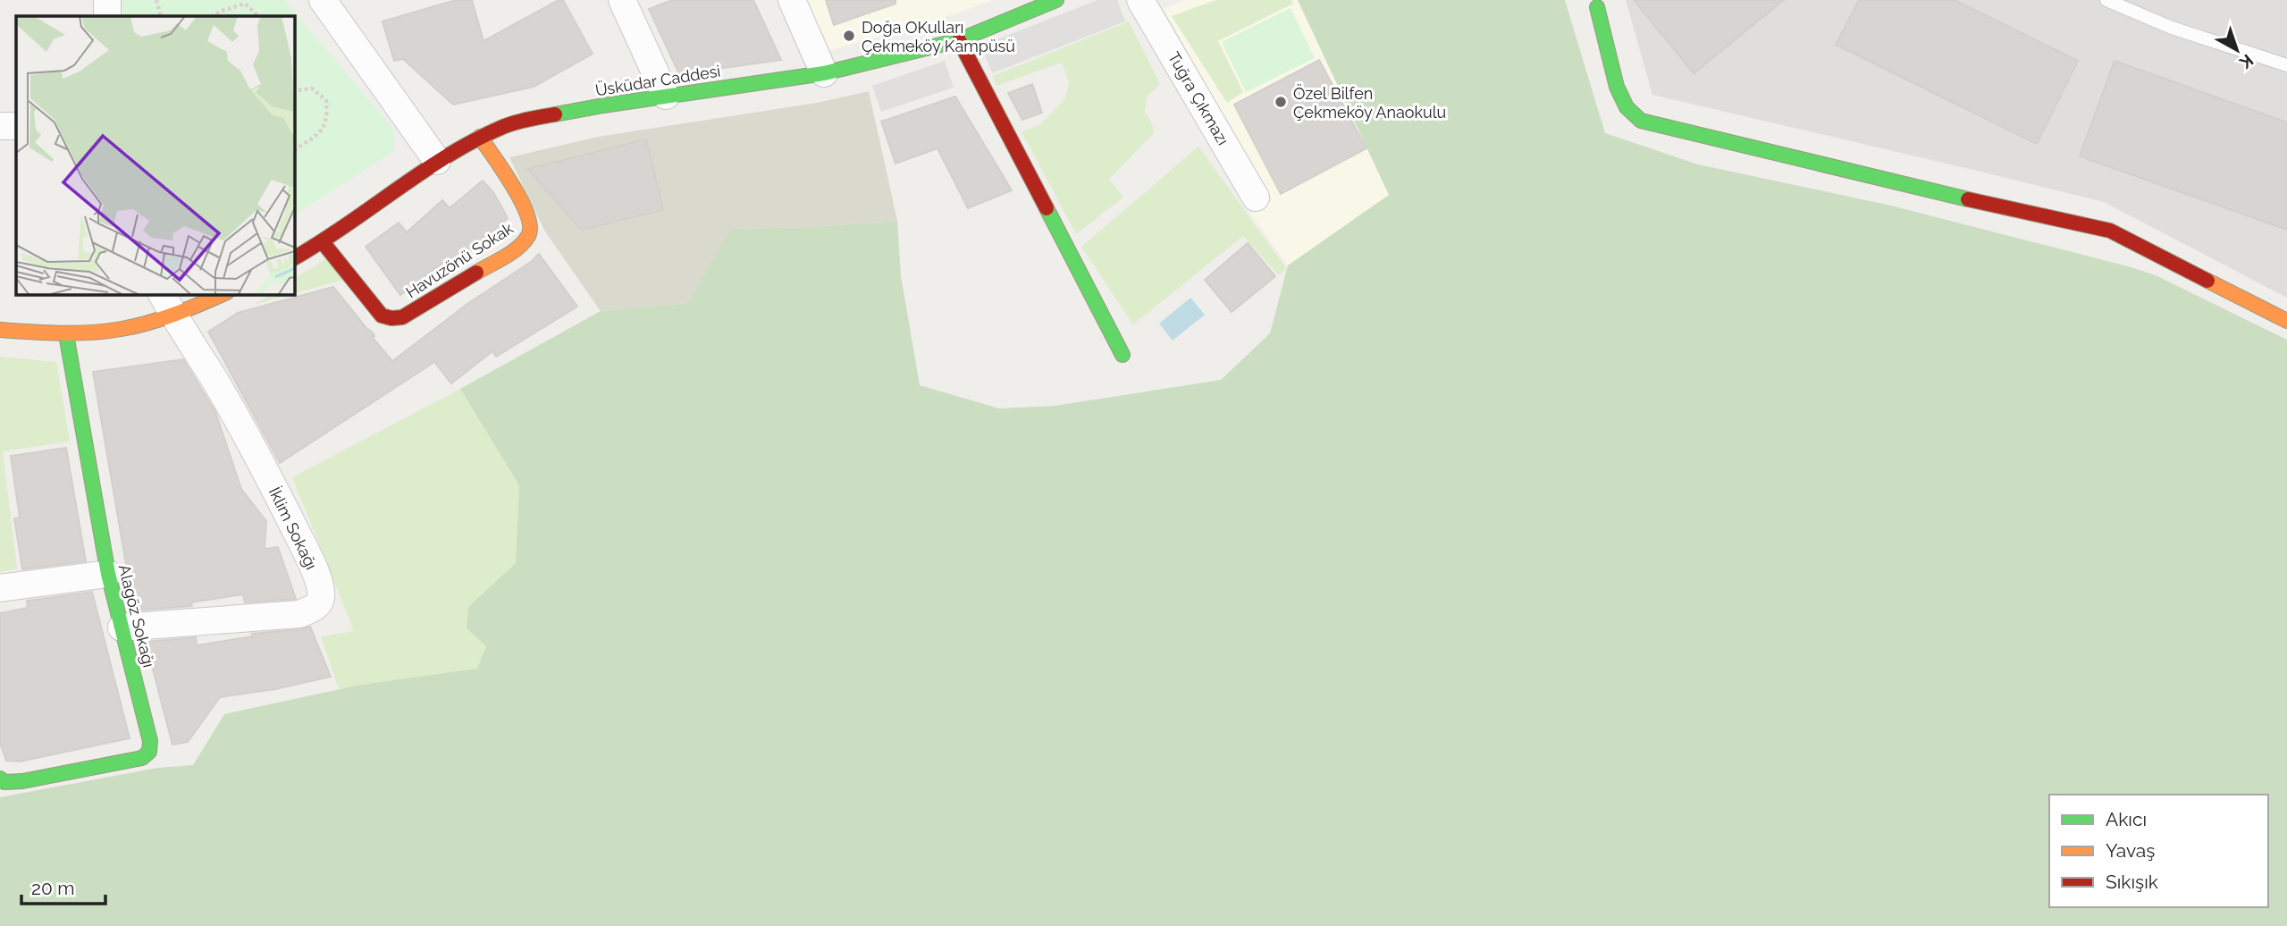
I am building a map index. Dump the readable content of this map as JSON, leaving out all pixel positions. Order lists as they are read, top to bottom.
{
  "streets": {
    "street": [
      "Üsküdar Caddesi",
      "Tuğra Çıkmazı",
      "Havuzönü Sokak",
      "İklim Sokağı",
      "Alagöz Sokağı"
    ]
  },
  "crossings": [
    ["Üsküdar Caddesi", "Havuzönü Sokak"],
    ["İklim Sokağı", "Alagöz Sokağı"]
  ],
  "places": ["Doğa OKulları Çekmeköy Kampüsü", "Özel Bilfen Çekmeköy Anaokulu"],
  "legend": ["Akıcı", "Yavaş", "Sıkışık"],
  "scale_bar": "20 m",
  "north": "bottom right"
}
